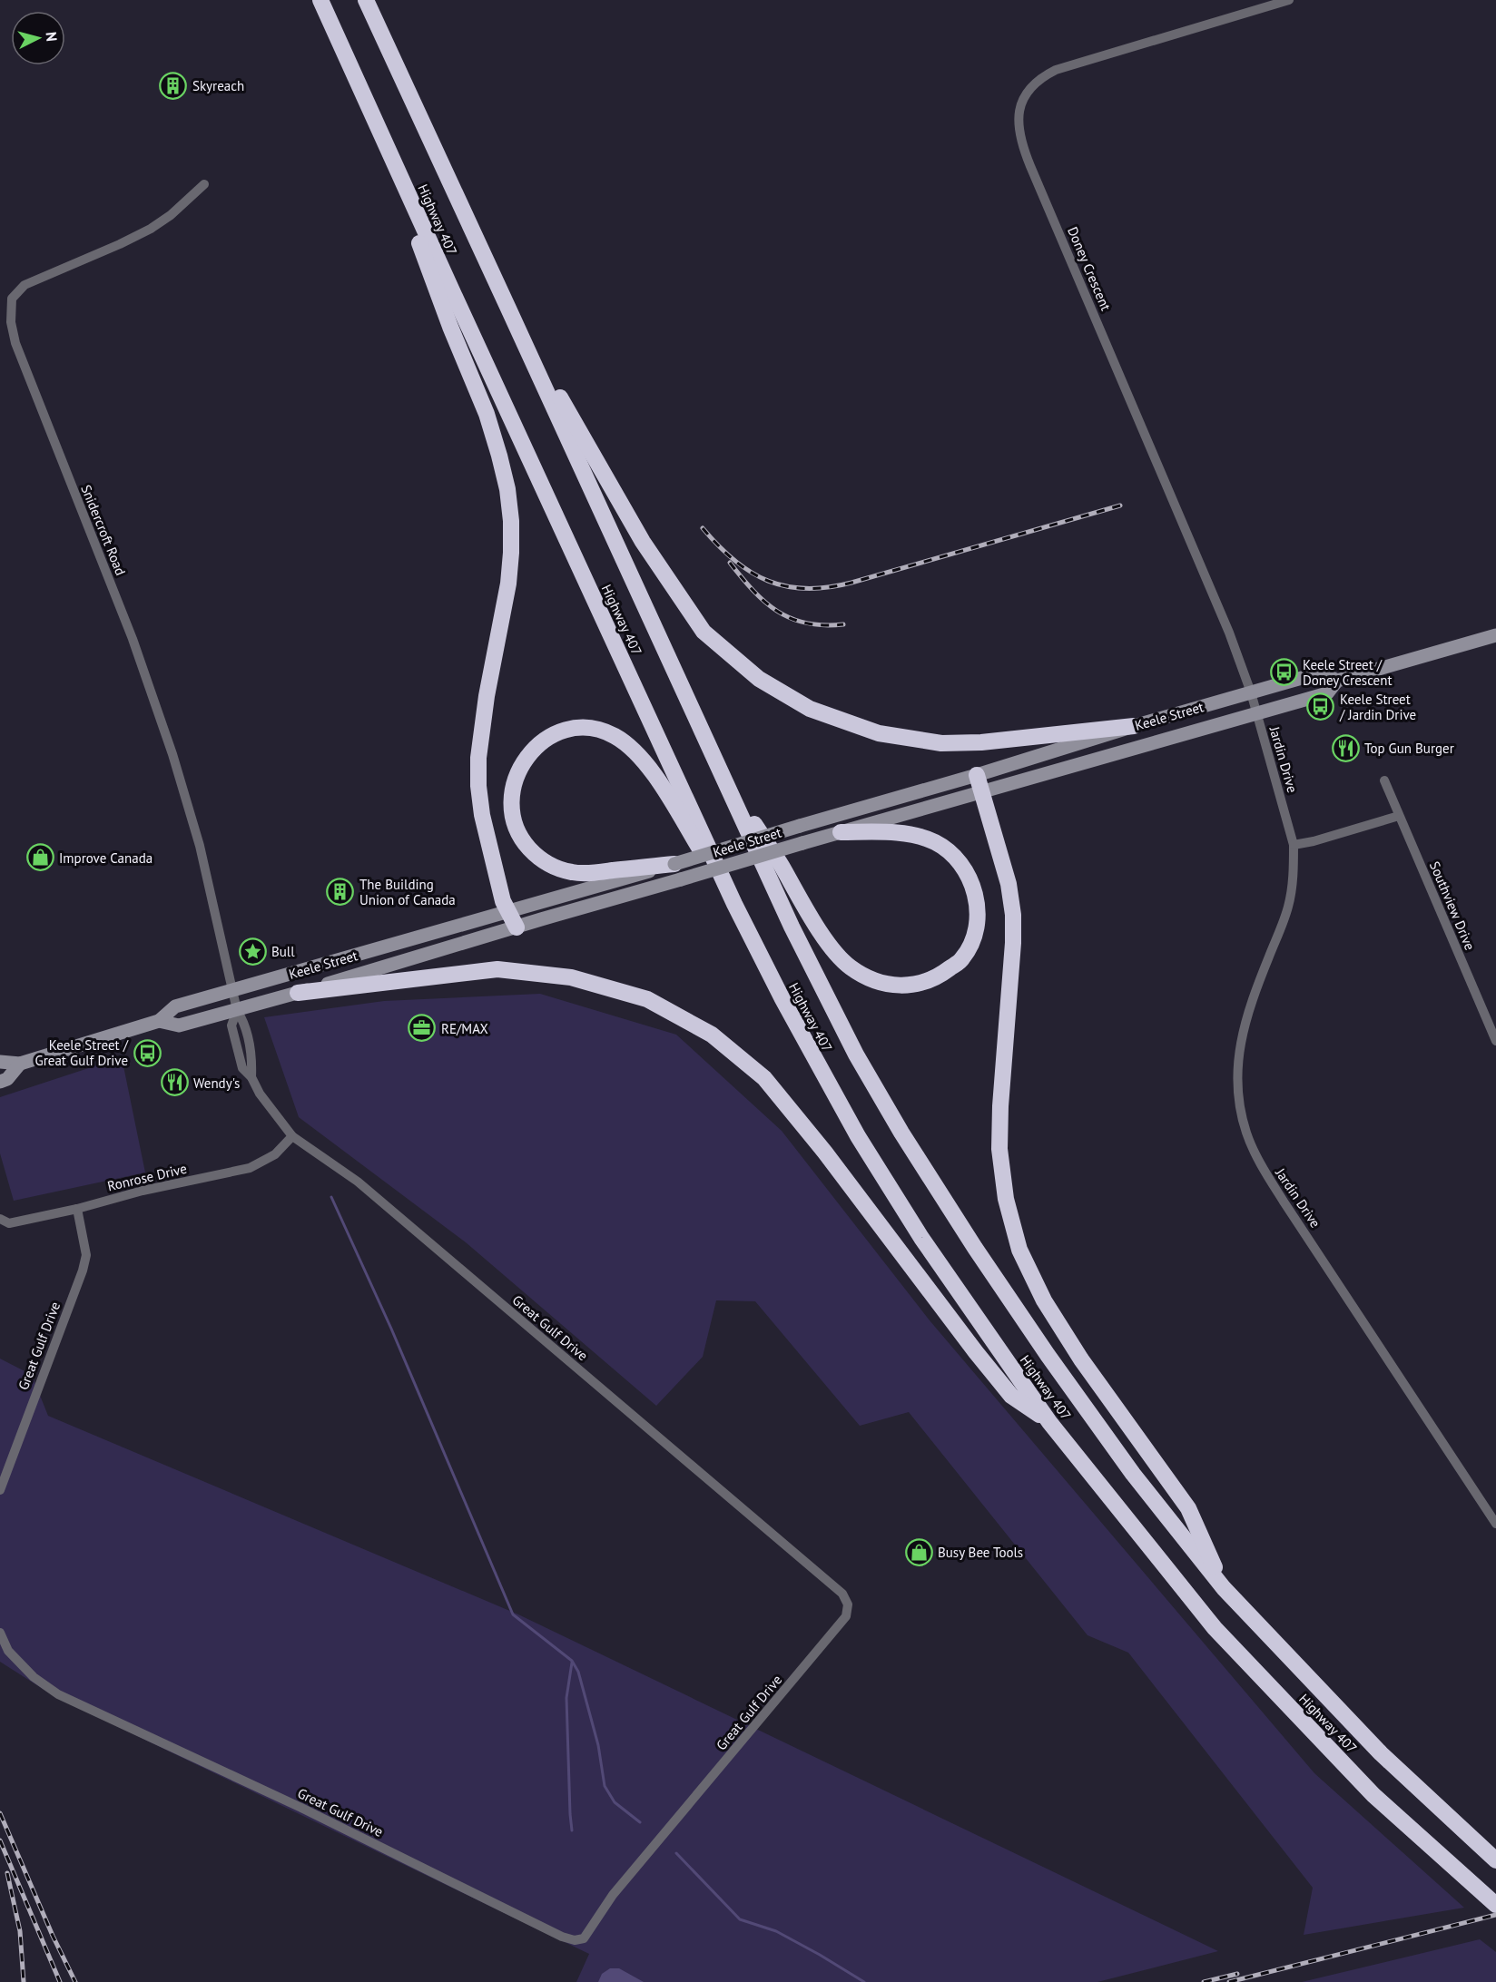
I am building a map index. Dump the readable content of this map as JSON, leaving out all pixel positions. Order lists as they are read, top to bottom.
{
  "streets": {
    "highway": ["Highway 407"],
    "main road": ["Keele Street"],
    "street": [
      "Doney Crescent",
      "Snidercroft Road",
      "Jardin Drive",
      "Southview Drive",
      "Ronrose Drive",
      "Great Gulf Drive"
    ]
  },
  "crossings": [
    ["Doney Crescent", "Keele Street"],
    ["Doney Crescent", "Jardin Drive"],
    ["Snidercroft Road", "Keele Street"],
    ["Snidercroft Road", "Great Gulf Drive"],
    ["Keele Street", "Jardin Drive"],
    ["Keele Street", "Great Gulf Drive"],
    ["Ronrose Drive", "Great Gulf Drive"]
  ],
  "places": {
    "building": ["Skyreach", "The Building Union of Canada"],
    "bus stop": ["Keele Street / Doney Crescent", "Keele Street / Jardin Drive", "Keele Street / Great Gulf Drive"],
    "restaurant": ["Top Gun Burger", "Wendy's"],
    "shop": ["Improve Canada", "Busy Bee Tools"],
    "place": ["Bull"],
    "office": ["RE/MAX"]
  },
  "north": "right"
}
